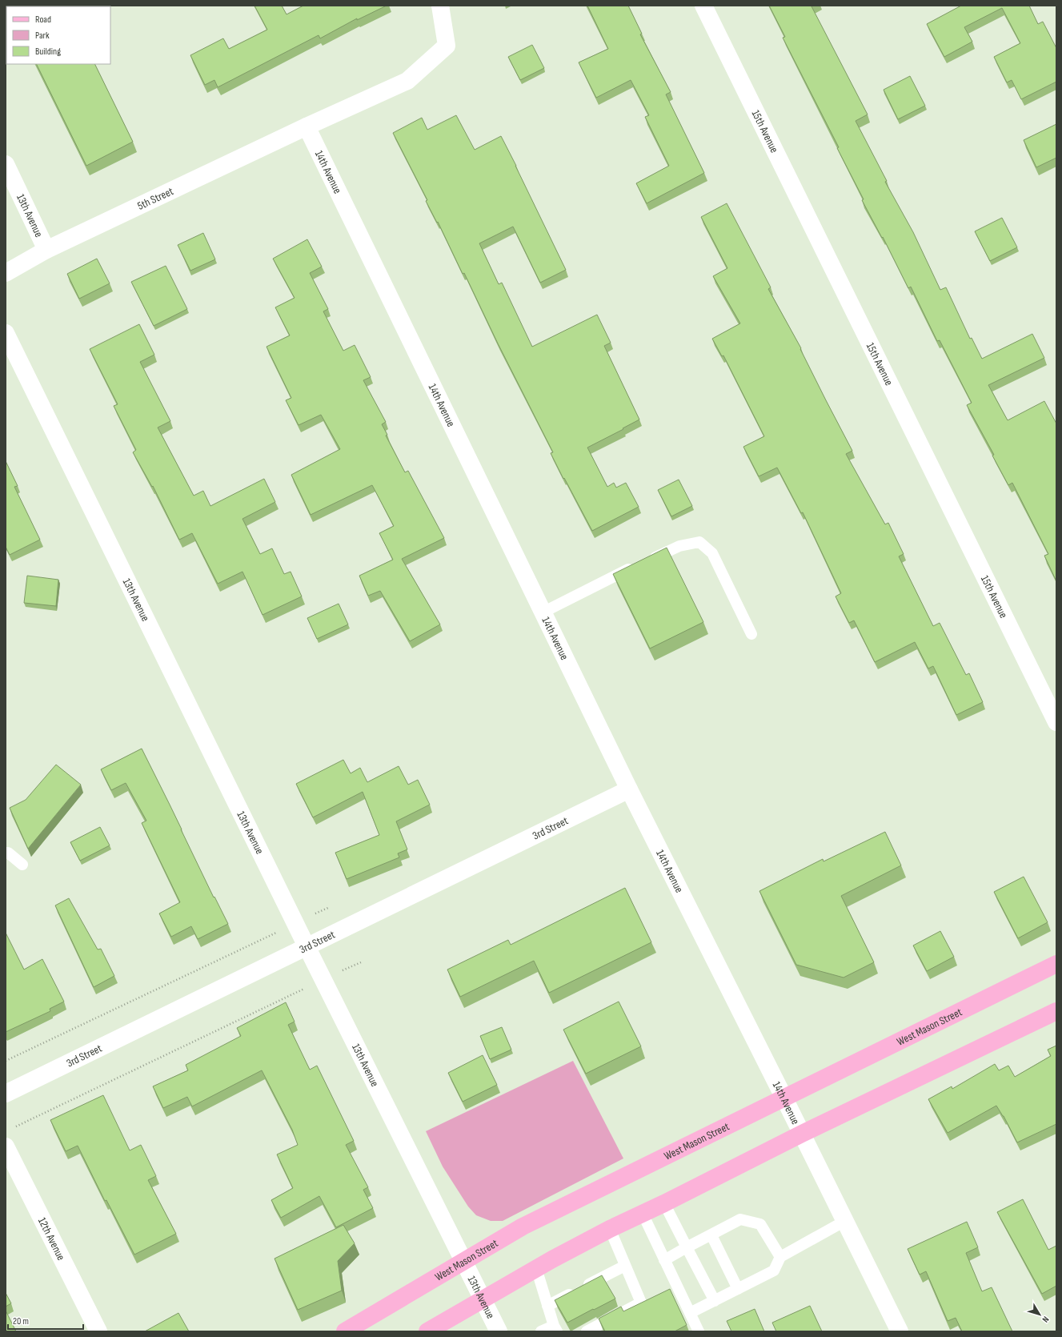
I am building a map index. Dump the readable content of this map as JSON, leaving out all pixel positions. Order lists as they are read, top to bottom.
{
  "streets": {
    "main road": ["West Mason Street"],
    "street": [
      "15th Avenue",
      "14th Avenue",
      "5th Street",
      "13th Avenue",
      "3rd Street",
      "12th Avenue"
    ]
  },
  "crossings": [
    ["14th Avenue", "5th Street"],
    ["14th Avenue", "3rd Street"],
    ["14th Avenue", "West Mason Street"],
    ["5th Street", "13th Avenue"],
    ["13th Avenue", "3rd Street"],
    ["13th Avenue", "West Mason Street"]
  ],
  "legend": ["Road", "Park", "Building"],
  "scale_bar": "20 m",
  "north": "bottom right"
}
